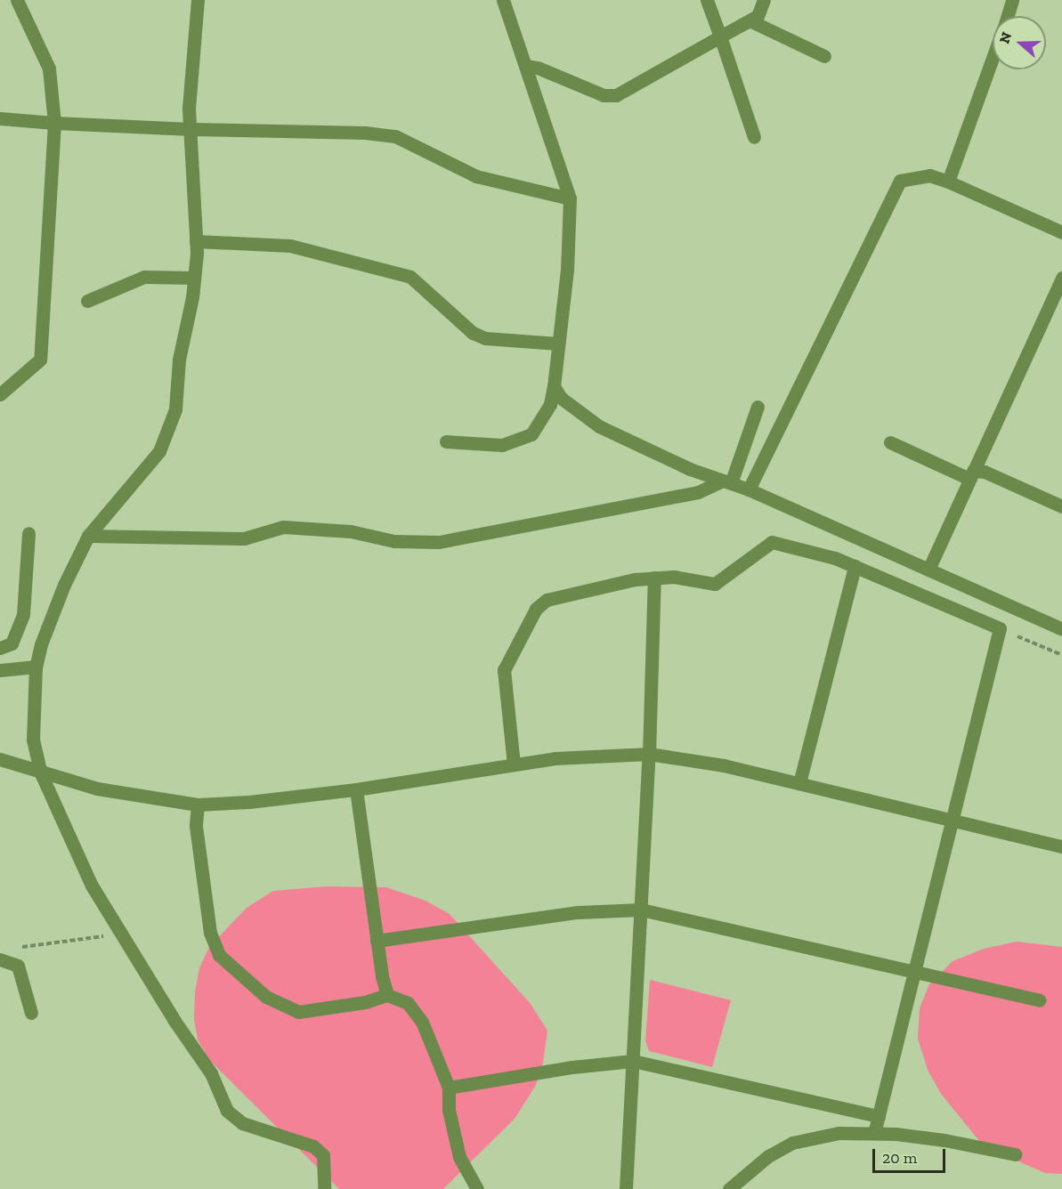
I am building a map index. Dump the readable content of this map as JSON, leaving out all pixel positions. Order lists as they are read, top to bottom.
{
  "scale_bar": "20 m",
  "north": "left"
}
